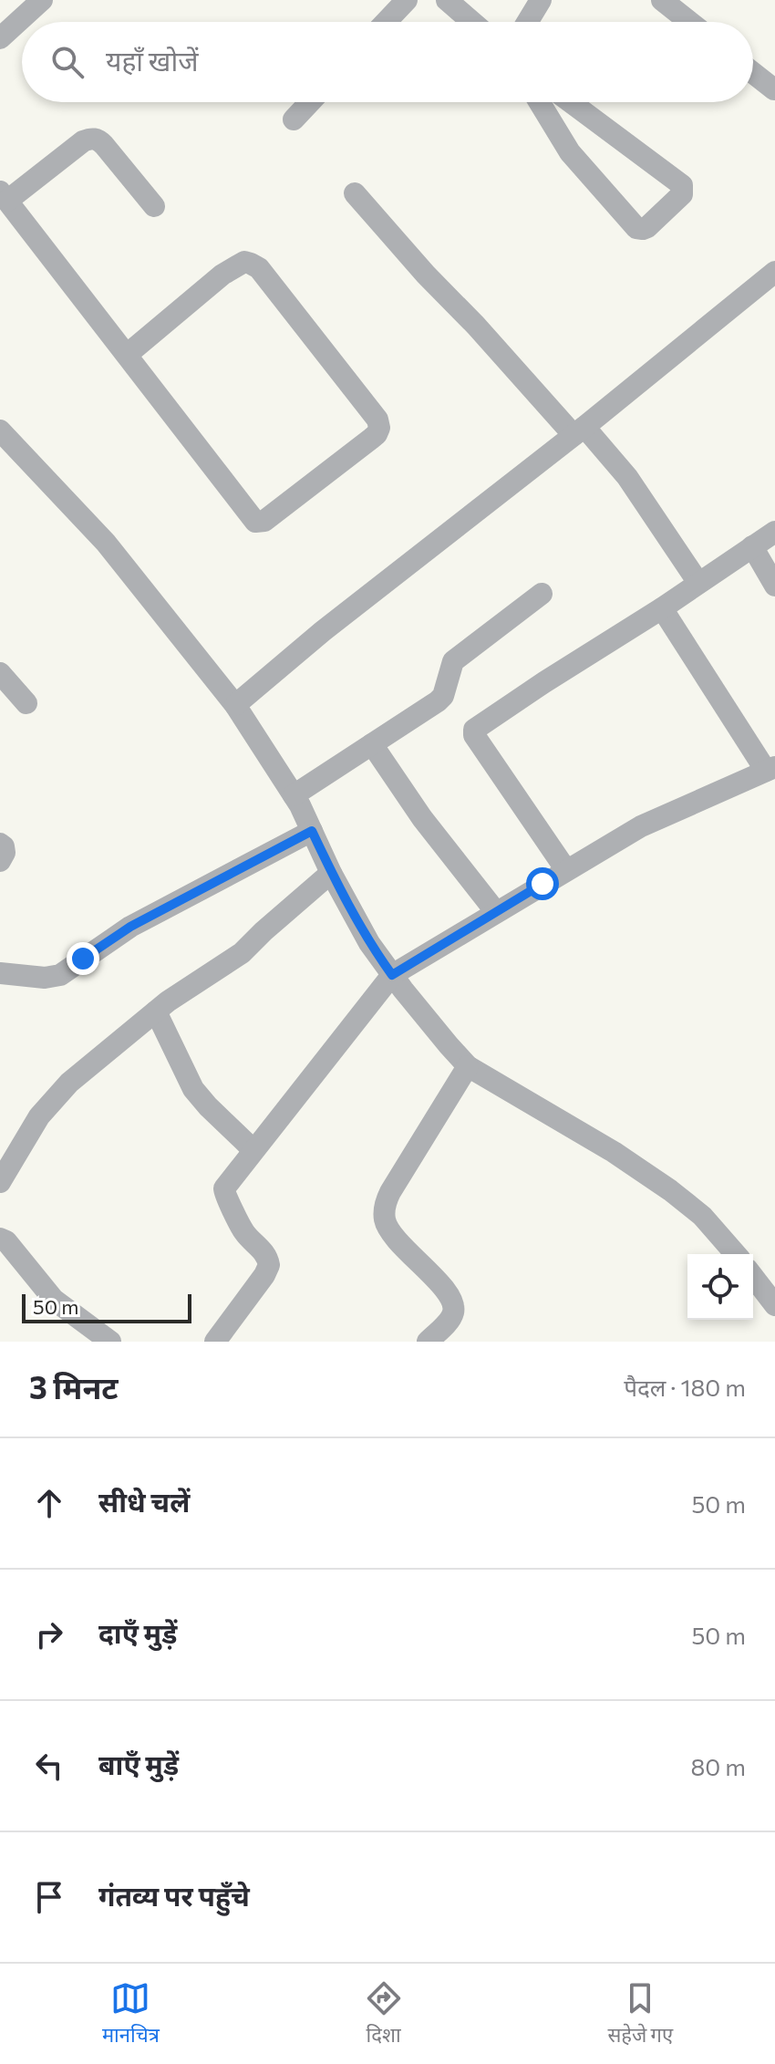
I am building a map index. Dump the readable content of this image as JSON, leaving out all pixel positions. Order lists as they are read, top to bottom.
{
  "scale_bar": "50 m",
  "page": {
    "search": "यहाँ खोजें",
    "scale": "50 m",
    "heading": ["3 मिनट", "पैदल · 180 m"],
    "list": [
      ["सीधे चलें", "50 m"],
      ["दाएँ मुड़ें", "50 m"],
      ["बाएँ मुड़ें", "80 m"],
      "गंतव्य पर पहुँचे"
    ],
    "nav": ["मानचित्र", "दिशा", "सहेजे गए"]
  }
}
